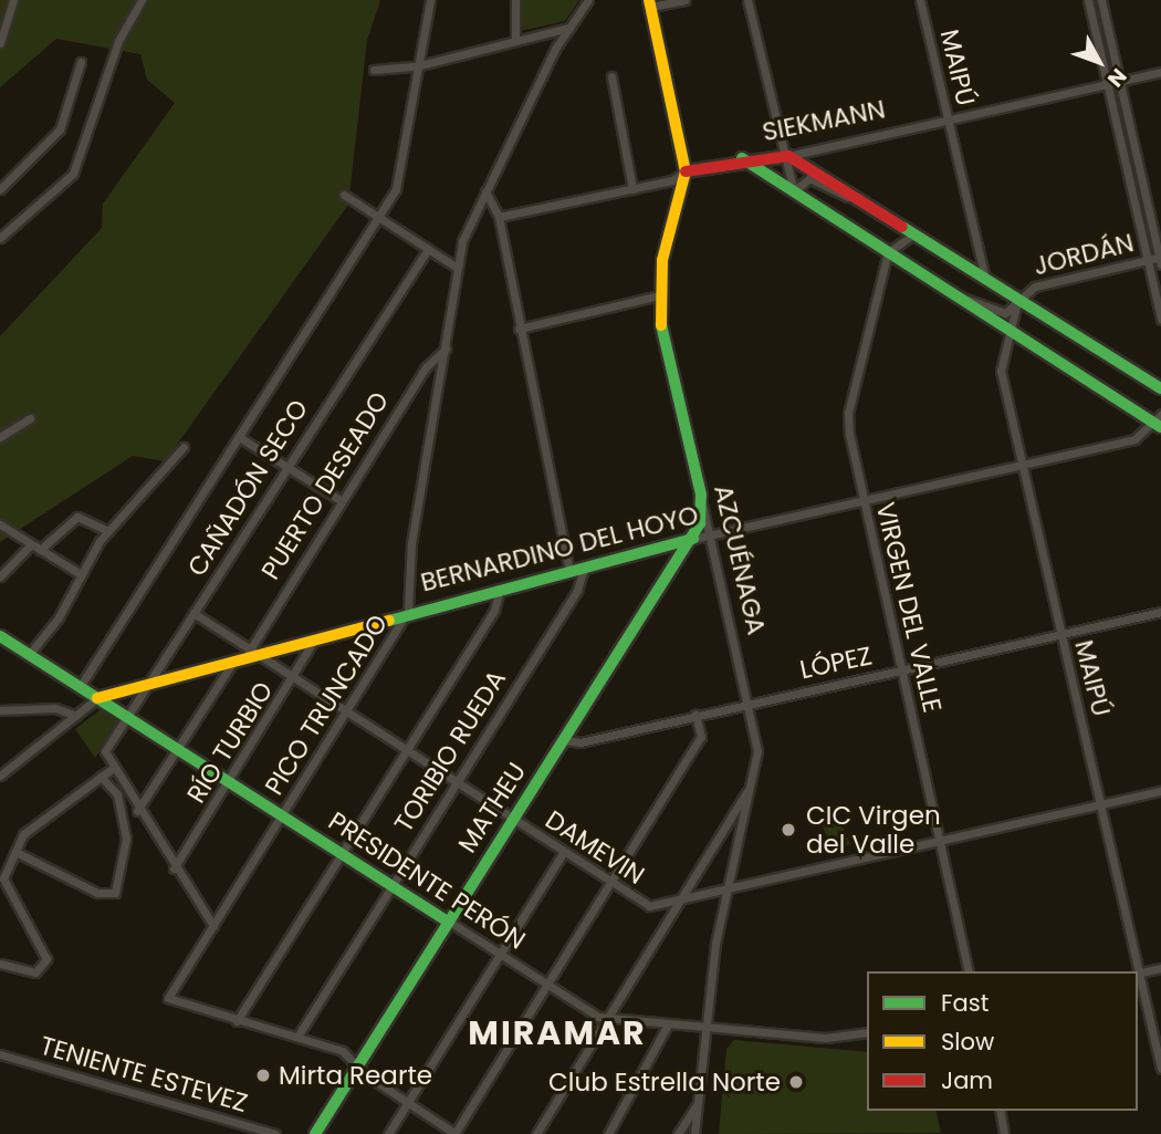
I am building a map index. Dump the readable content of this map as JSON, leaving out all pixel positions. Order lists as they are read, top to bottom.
{
  "streets": {
    "street": [
      "MAIPÚ",
      "SIEKMANN",
      "JORDÁN",
      "PUERTO DESEADO",
      "CAÑADÓN SECO",
      "BERNARDINO DEL HOYO",
      "AZCUÉNAGA",
      "VIRGEN DEL VALLE",
      "LÓPEZ",
      "PICO TRUNCADO",
      "RÍO TURBIO",
      "TORIBIO RUEDA",
      "MATHEU",
      "DAMEVIN",
      "PRESIDENTE PERÓN",
      "TENIENTE ESTEVEZ"
    ]
  },
  "crossings": [
    ["MAIPÚ", "SIEKMANN"],
    ["MAIPÚ", "JORDÁN"],
    ["MAIPÚ", "BERNARDINO DEL HOYO"],
    ["MAIPÚ", "LÓPEZ"],
    ["MAIPÚ", "DAMEVIN"],
    ["SIEKMANN", "AZCUÉNAGA"],
    ["PUERTO DESEADO", "BERNARDINO DEL HOYO"],
    ["PUERTO DESEADO", "PICO TRUNCADO"],
    ["PUERTO DESEADO", "DAMEVIN"],
    ["CAÑADÓN SECO", "BERNARDINO DEL HOYO"],
    ["CAÑADÓN SECO", "DAMEVIN"],
    ["CAÑADÓN SECO", "PRESIDENTE PERÓN"],
    ["BERNARDINO DEL HOYO", "AZCUÉNAGA"],
    ["BERNARDINO DEL HOYO", "VIRGEN DEL VALLE"],
    ["BERNARDINO DEL HOYO", "PICO TRUNCADO"],
    ["BERNARDINO DEL HOYO", "RÍO TURBIO"],
    ["BERNARDINO DEL HOYO", "TORIBIO RUEDA"],
    ["BERNARDINO DEL HOYO", "MATHEU"],
    ["BERNARDINO DEL HOYO", "DAMEVIN"],
    ["BERNARDINO DEL HOYO", "PRESIDENTE PERÓN"],
    ["AZCUÉNAGA", "LÓPEZ"],
    ["AZCUÉNAGA", "MATHEU"],
    ["AZCUÉNAGA", "DAMEVIN"],
    ["AZCUÉNAGA", "PRESIDENTE PERÓN"],
    ["VIRGEN DEL VALLE", "LÓPEZ"],
    ["VIRGEN DEL VALLE", "DAMEVIN"],
    ["LÓPEZ", "MATHEU"],
    ["PICO TRUNCADO", "DAMEVIN"],
    ["PICO TRUNCADO", "PRESIDENTE PERÓN"],
    ["RÍO TURBIO", "DAMEVIN"],
    ["RÍO TURBIO", "PRESIDENTE PERÓN"],
    ["TORIBIO RUEDA", "DAMEVIN"],
    ["TORIBIO RUEDA", "PRESIDENTE PERÓN"],
    ["MATHEU", "DAMEVIN"],
    ["MATHEU", "PRESIDENTE PERÓN"]
  ],
  "districts": ["MIRAMAR"],
  "places": ["CIC Virgen del Valle", "Mirta Rearte", "Club Estrella Norte"],
  "legend": ["Fast", "Slow", "Jam"],
  "north": "bottom right"
}
